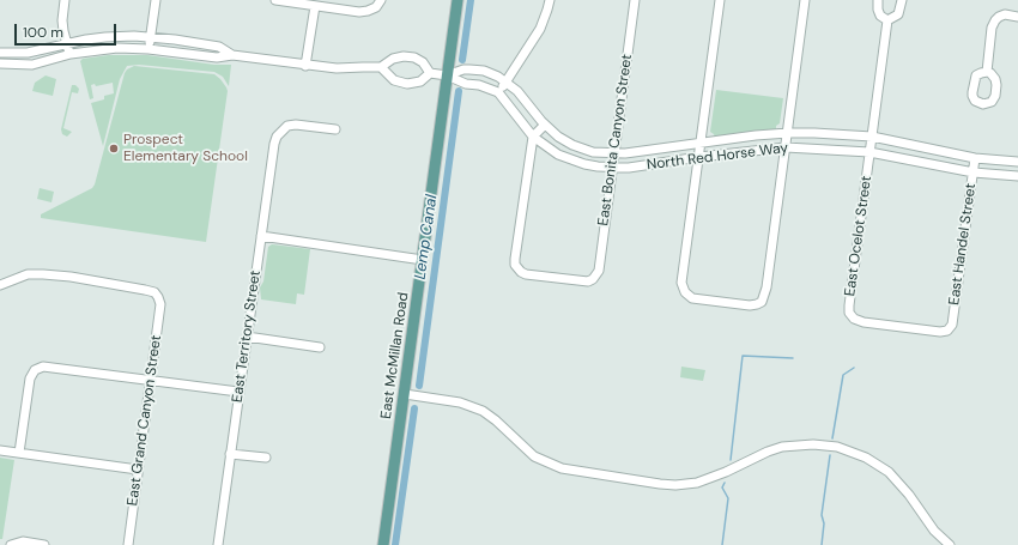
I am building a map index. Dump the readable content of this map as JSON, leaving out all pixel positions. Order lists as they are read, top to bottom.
{
  "streets": {
    "main road": ["East McMillan Road"],
    "street": [
      "East Bonita Canyon Street",
      "North Red Horse Way",
      "East Ocelot Street",
      "East Handel Street",
      "East Territory Street",
      "East Grand Canyon Street"
    ]
  },
  "crossings": [
    ["East Bonita Canyon Street", "North Red Horse Way"],
    ["North Red Horse Way", "East Ocelot Street"],
    ["North Red Horse Way", "East Handel Street"],
    ["North Red Horse Way", "East McMillan Road"],
    ["East Ocelot Street", "East Handel Street"]
  ],
  "water": ["Lemp Canal"],
  "places": ["Prospect Elementary School"],
  "scale_bar": "100 m"
}
